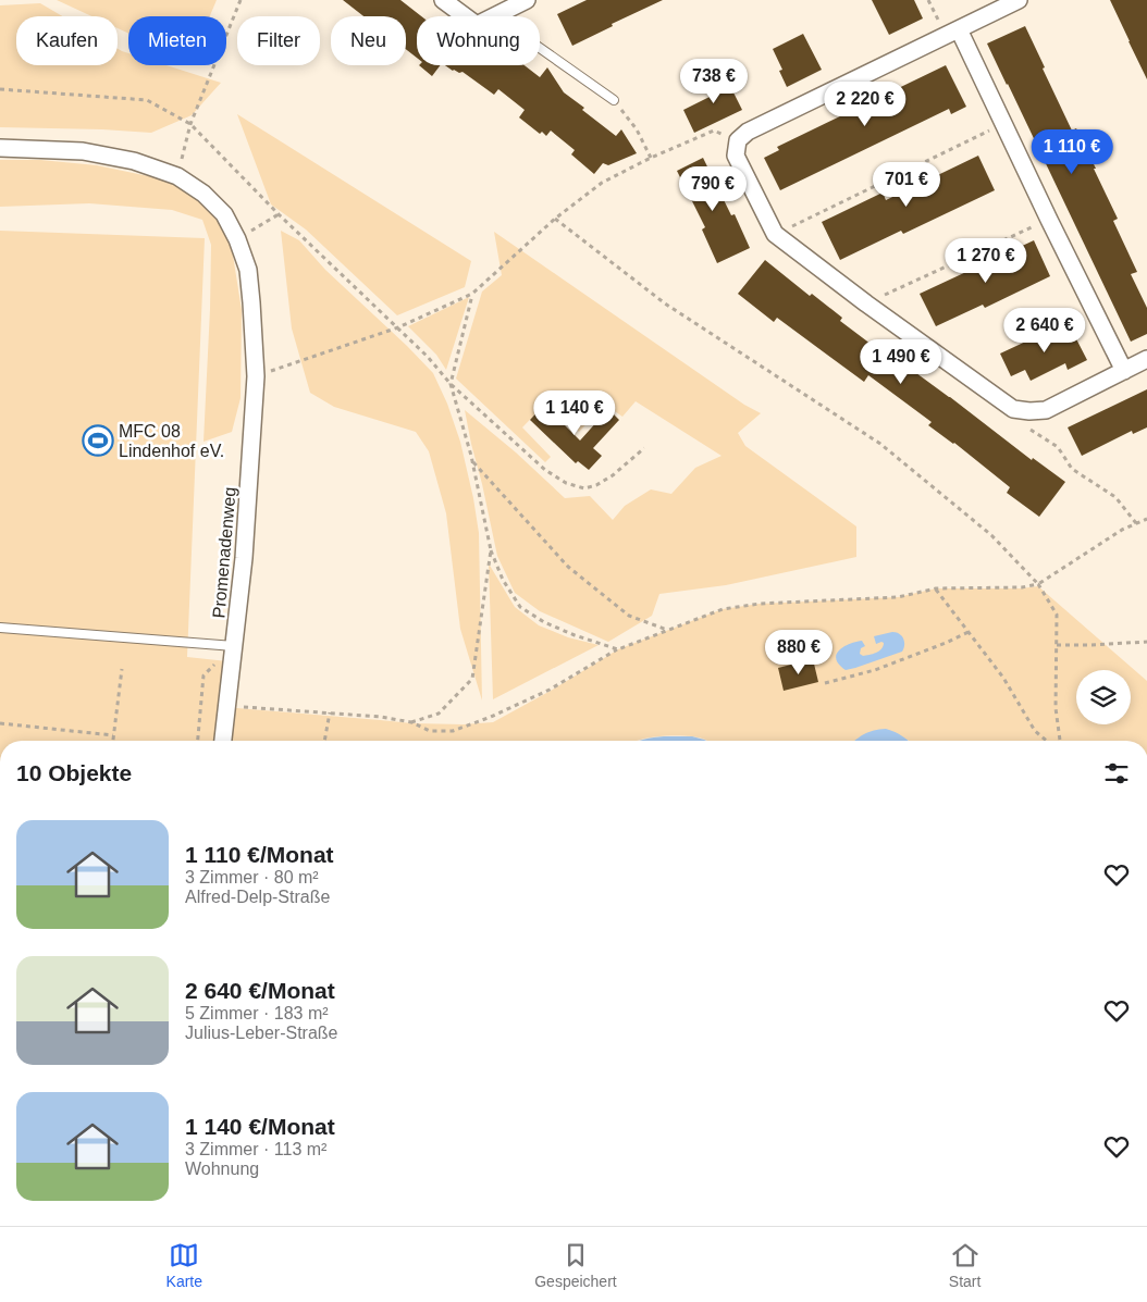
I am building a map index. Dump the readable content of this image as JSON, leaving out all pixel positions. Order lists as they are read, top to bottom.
{
  "streets": {
    "street": ["Promenadenweg"]
  },
  "places": {
    "sports": ["MFC 08 Lindenhof eV."]
  },
  "page": {
    "chip": [
      "Kaufen",
      "Mieten",
      "Filter",
      "Neu",
      "Wohnung"
    ],
    "price": [
      "738 €",
      "2 220 €",
      "1 110 €",
      "701 €",
      "790 €",
      "1 270 €",
      "2 640 €",
      "1 490 €",
      "1 140 €",
      "880 €"
    ],
    "heading": "10 Objekte",
    "list": [
      {
        "name": "1 110 €/Monat",
        "note": "3 Zimmer · 80 m² · Alfred-Delp-Straße"
      },
      {
        "name": "2 640 €/Monat",
        "note": "5 Zimmer · 183 m² · Julius-Leber-Straße"
      },
      {
        "name": "1 140 €/Monat",
        "note": "3 Zimmer · 113 m² · Wohnung"
      }
    ],
    "tabs": ["Karte", "Gespeichert", "Start"]
  }
}
